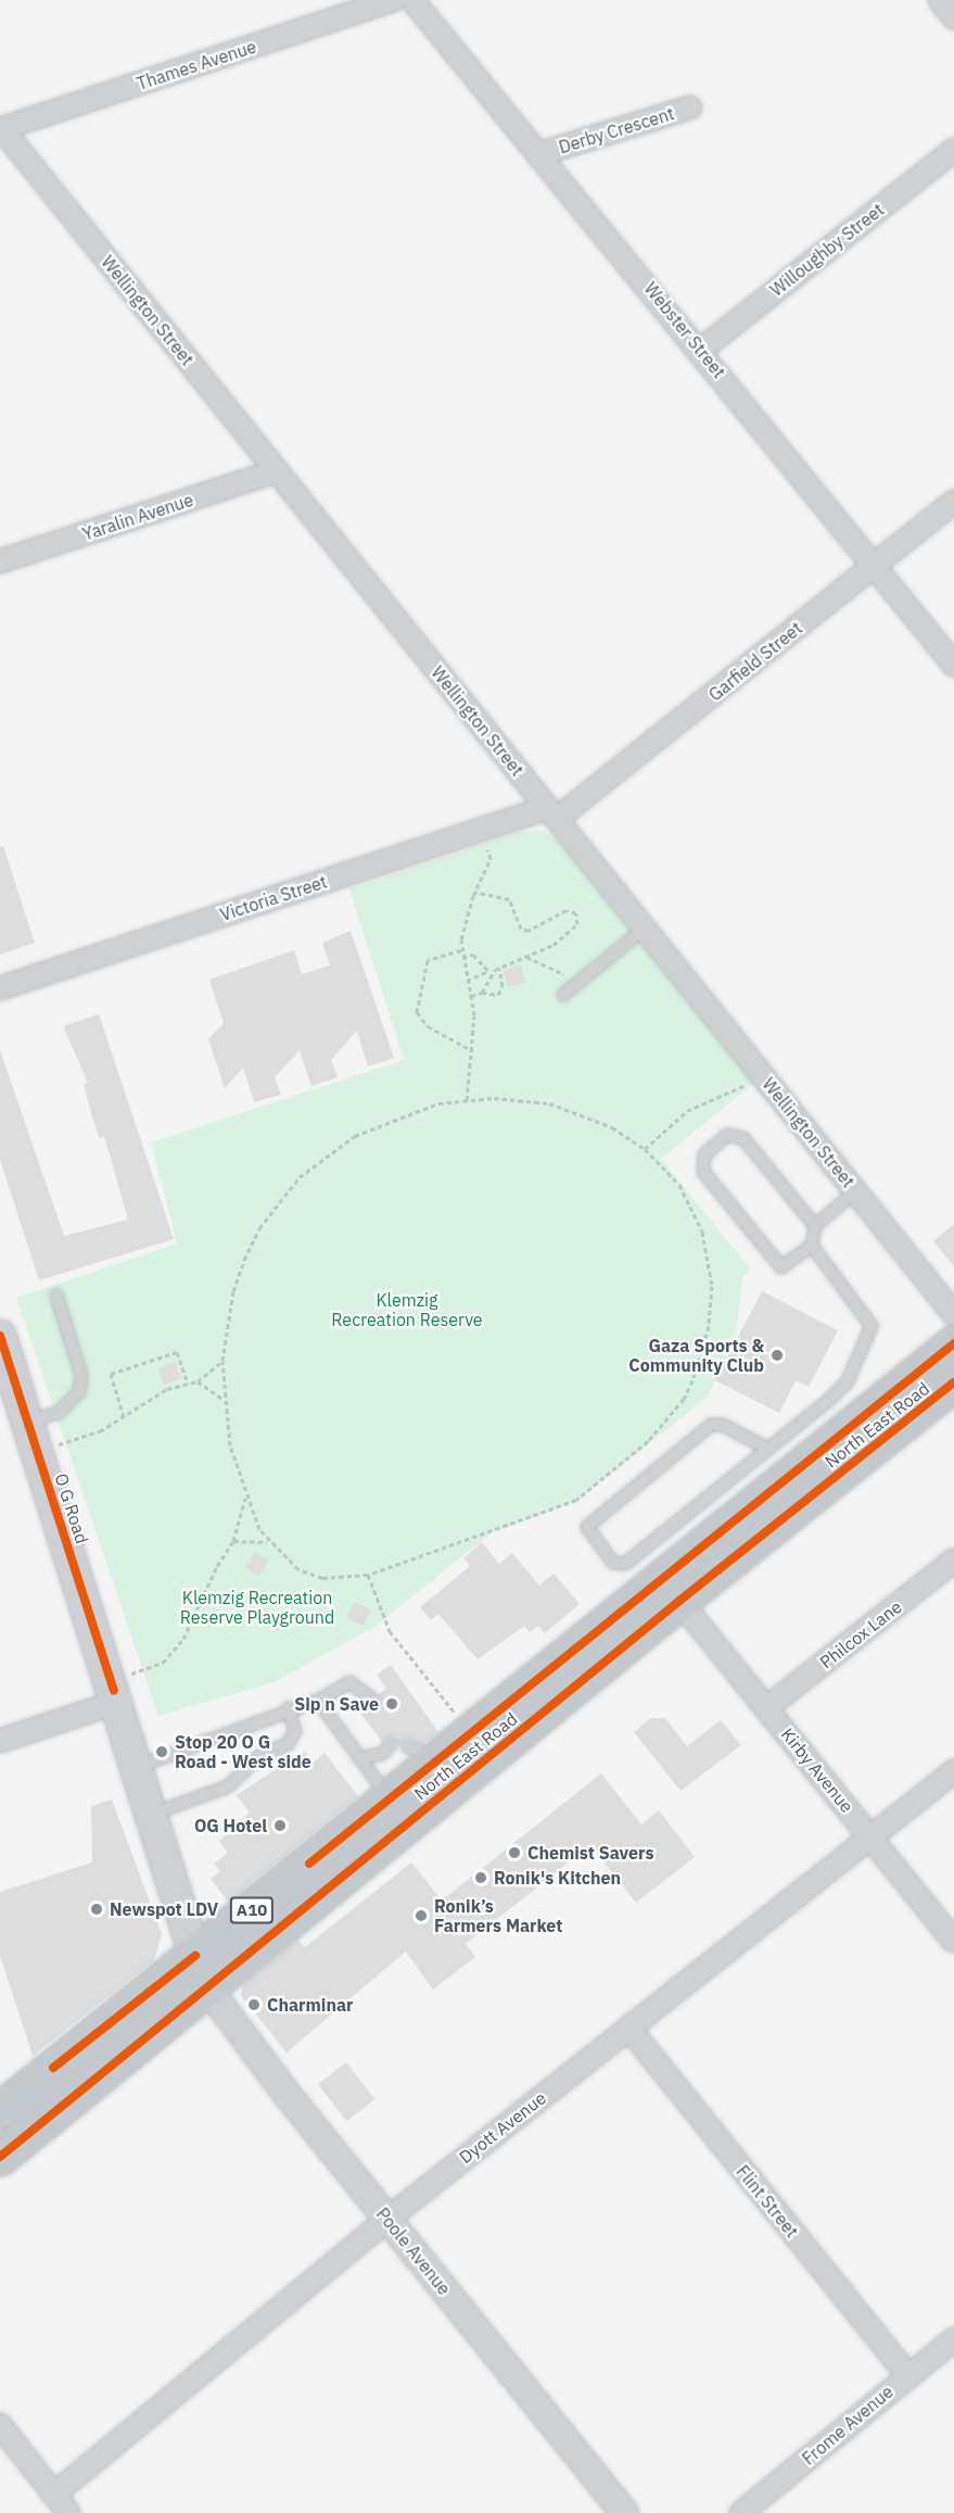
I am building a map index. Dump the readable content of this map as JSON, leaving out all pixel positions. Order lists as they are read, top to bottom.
{
  "streets": {
    "highway": ["North East Road", "A10"],
    "main road": ["O G Road"],
    "street": [
      "Thames Avenue",
      "Derby Crescent",
      "Willoughby Street",
      "Wellington Street",
      "Webster Street",
      "Yaralin Avenue",
      "Garfield Street",
      "Victoria Street",
      "Philcox Lane",
      "Kirby Avenue",
      "Dyott Avenue",
      "Flint Street",
      "Poole Avenue",
      "Frome Avenue"
    ]
  },
  "crossings": [
    ["Thames Avenue", "Wellington Street"],
    ["Derby Crescent", "Webster Street"],
    ["Willoughby Street", "Webster Street"],
    ["Wellington Street", "Yaralin Avenue"],
    ["Wellington Street", "Garfield Street"],
    ["Wellington Street", "Victoria Street"],
    ["Webster Street", "Garfield Street"],
    ["Garfield Street", "Victoria Street"],
    ["North East Road", "O G Road"],
    ["North East Road", "Kirby Avenue"],
    ["North East Road", "Poole Avenue"],
    ["O G Road", "Poole Avenue"],
    ["Philcox Lane", "Kirby Avenue"],
    ["Kirby Avenue", "Dyott Avenue"],
    ["Dyott Avenue", "Flint Street"],
    ["Dyott Avenue", "Poole Avenue"],
    ["Flint Street", "Frome Avenue"]
  ],
  "parks": ["Klemzig Recreation Reserve", "Klemzig Recreation Reserve Playground"],
  "places": [
    "Gaza Sports & Community Club",
    "Sip n Save",
    "Stop 20 O G Road - West side",
    "OG Hotel",
    "Chemist Savers",
    "Ronik's Kitchen",
    "Newspot LDV",
    "Ronik’s Farmers Market",
    "Charminar"
  ]
}
